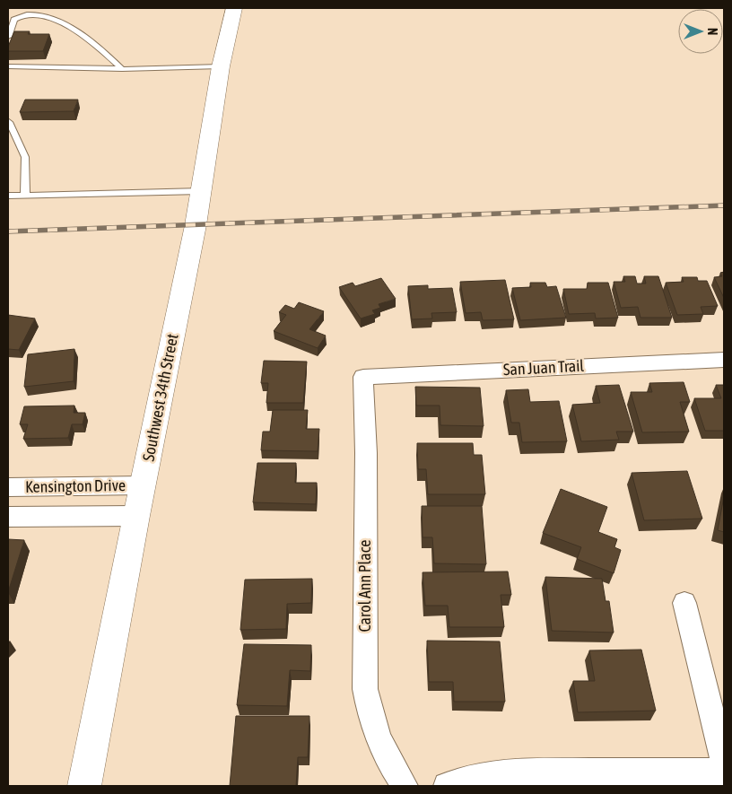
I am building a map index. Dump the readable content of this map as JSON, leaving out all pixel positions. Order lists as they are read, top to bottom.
{
  "streets": {
    "street": [
      "San Juan Trail",
      "Southwest 34th Street",
      "Kensington Drive",
      "Carol Ann Place"
    ]
  },
  "crossings": [
    ["San Juan Trail", "Carol Ann Place"],
    ["Southwest 34th Street", "Kensington Drive"]
  ],
  "north": "right"
}
